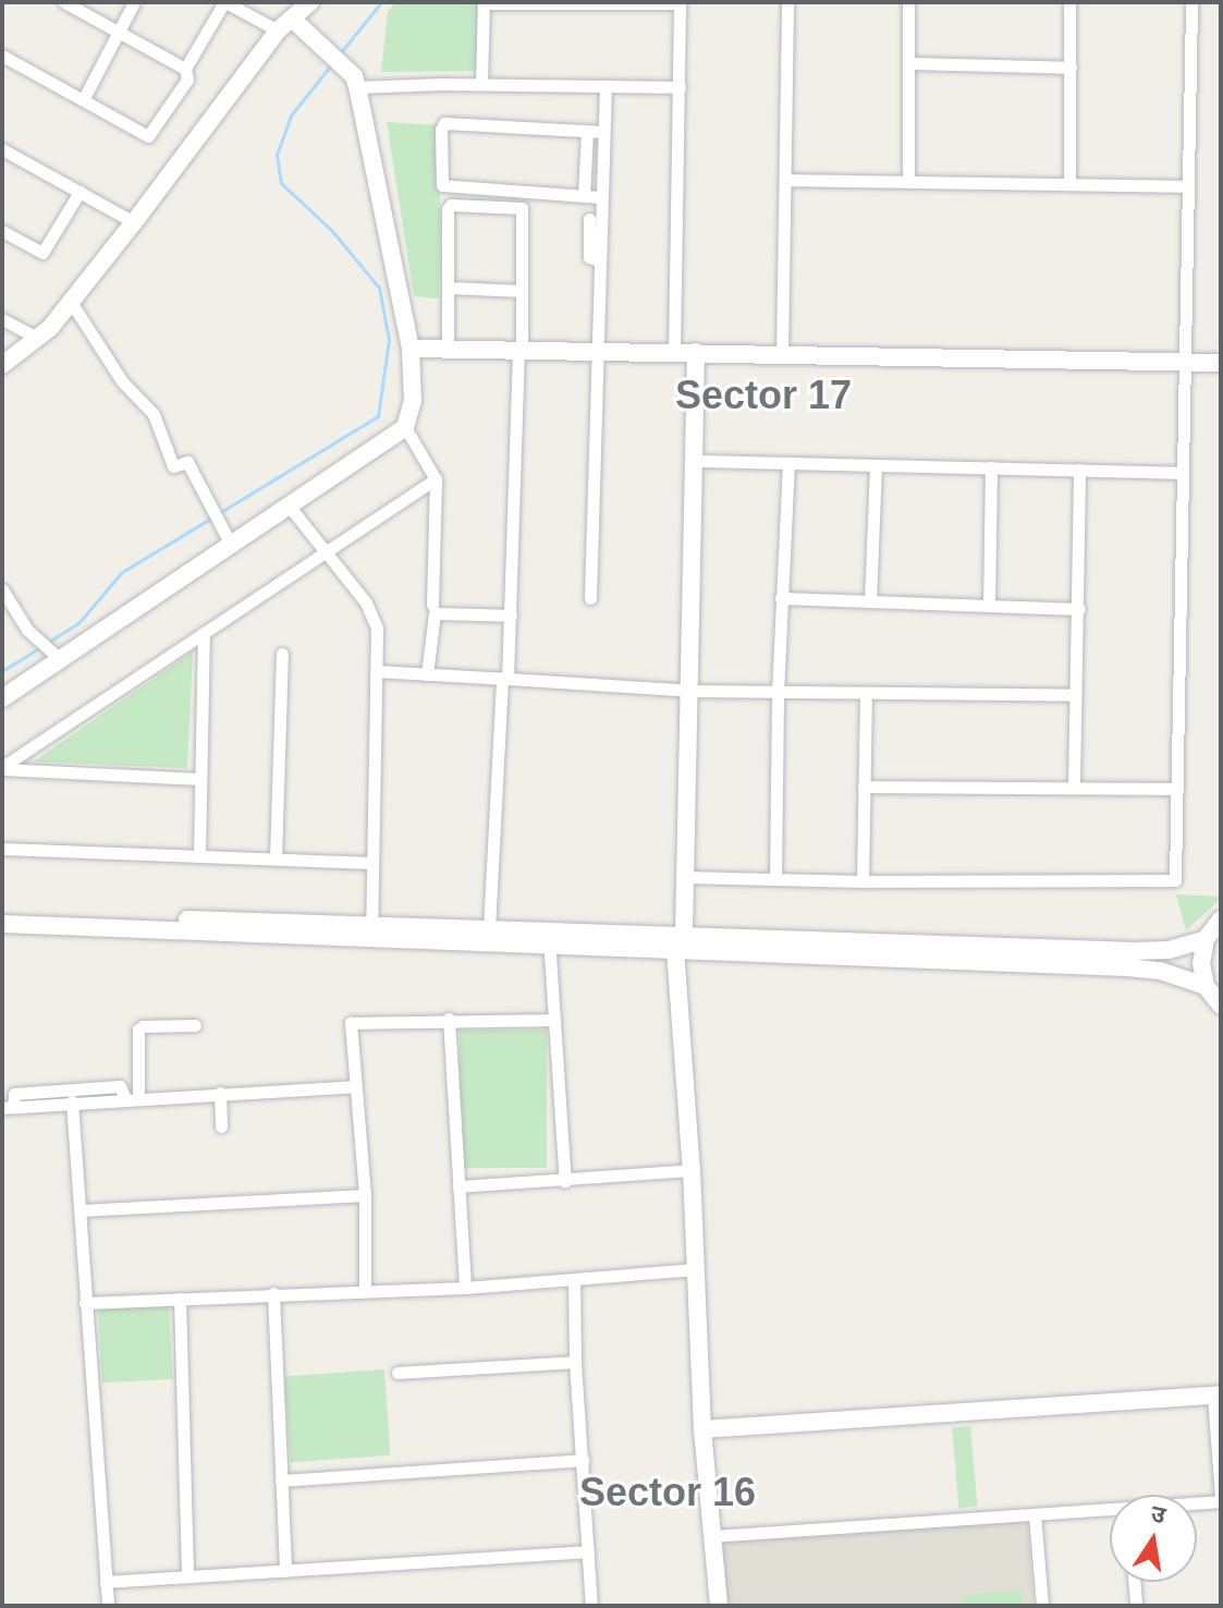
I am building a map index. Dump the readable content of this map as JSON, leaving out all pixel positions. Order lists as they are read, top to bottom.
{
  "districts": ["Sector 17", "Sector 16"],
  "north": "top"
}
